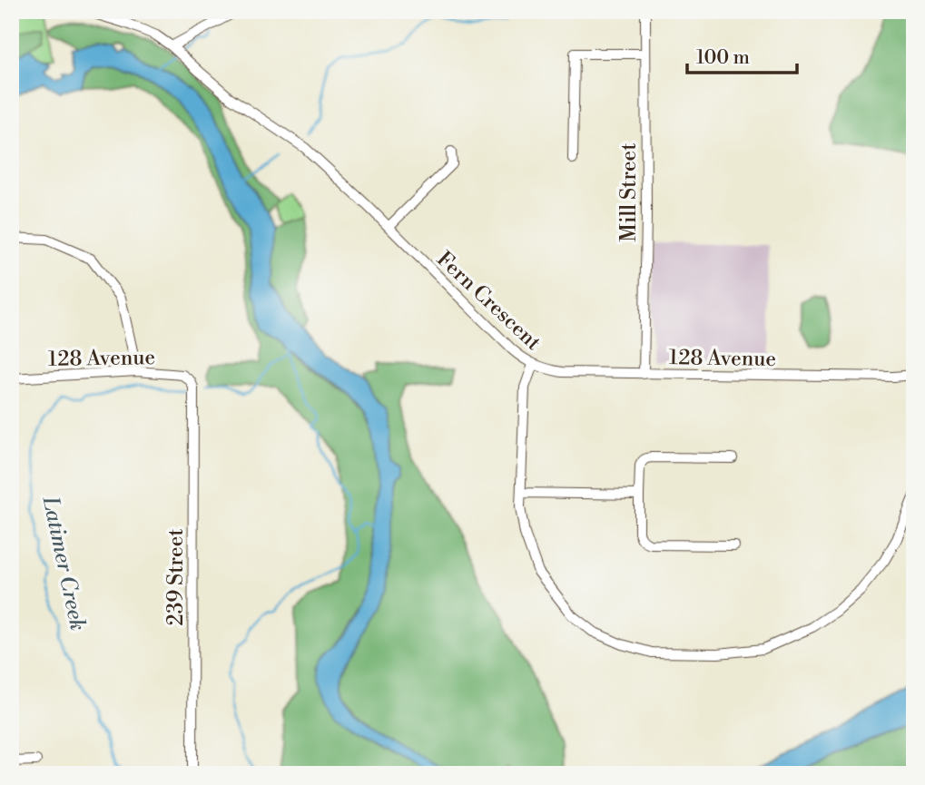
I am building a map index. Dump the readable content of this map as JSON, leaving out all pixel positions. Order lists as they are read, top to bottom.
{
  "streets": {
    "street": [
      "Mill Street",
      "Fern Crescent",
      "128 Avenue",
      "239 Street"
    ]
  },
  "crossings": [
    ["Mill Street", "128 Avenue"],
    ["Fern Crescent", "128 Avenue"],
    ["128 Avenue", "239 Street"]
  ],
  "water": ["Latimer Creek"],
  "scale_bar": "100 m"
}
